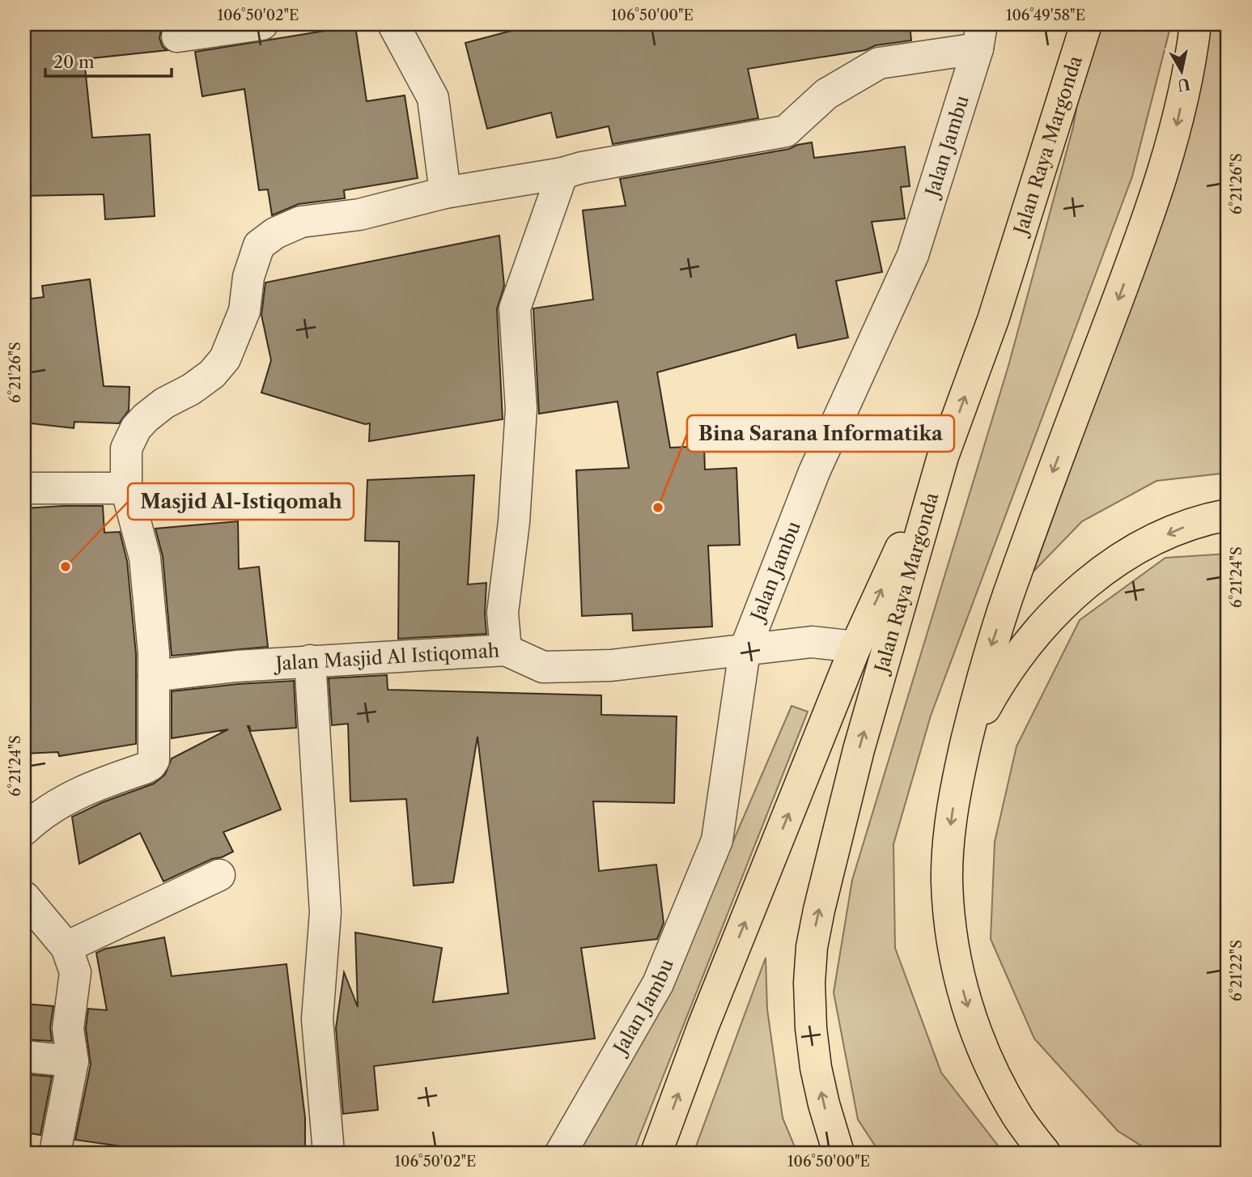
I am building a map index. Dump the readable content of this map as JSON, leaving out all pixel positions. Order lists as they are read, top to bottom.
{
  "streets": {
    "main road": ["Jalan Raya Margonda"],
    "street": ["Jalan Jambu", "Jalan Masjid Al Istiqomah"]
  },
  "crossings": [
    ["Jalan Jambu", "Jalan Masjid Al Istiqomah"]
  ],
  "places": ["Bina Sarana Informatika", "Masjid Al-Istiqomah"],
  "scale_bar": "20 m",
  "north": "bottom",
  "coordinates": [
    "106°50'02\"E",
    "106°50'00\"E",
    "106°49'58\"E",
    "6°21'26\"S",
    "6°21'24\"S",
    "6°21'22\"S"
  ]
}
